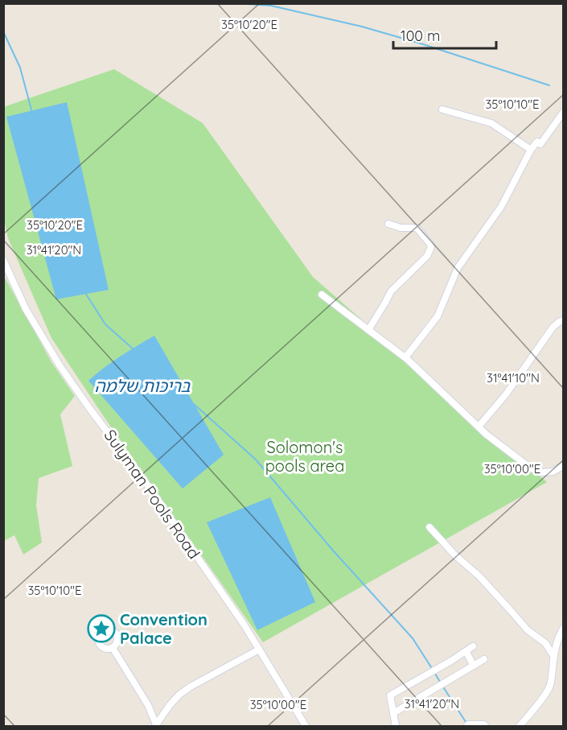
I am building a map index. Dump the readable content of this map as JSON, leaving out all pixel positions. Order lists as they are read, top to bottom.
{
  "streets": {
    "street": ["Sulyman Pools Road"]
  },
  "water": ["בריכות שלמה"],
  "parks": ["Solomon's pools area"],
  "places": {
    "place": ["Convention Palace"]
  },
  "scale_bar": "100 m",
  "coordinates": [
    "35°10'20\"E",
    "35°10'10\"E",
    "31°41'20\"N",
    "31°41'10\"N",
    "35°10'00\"E"
  ]
}
